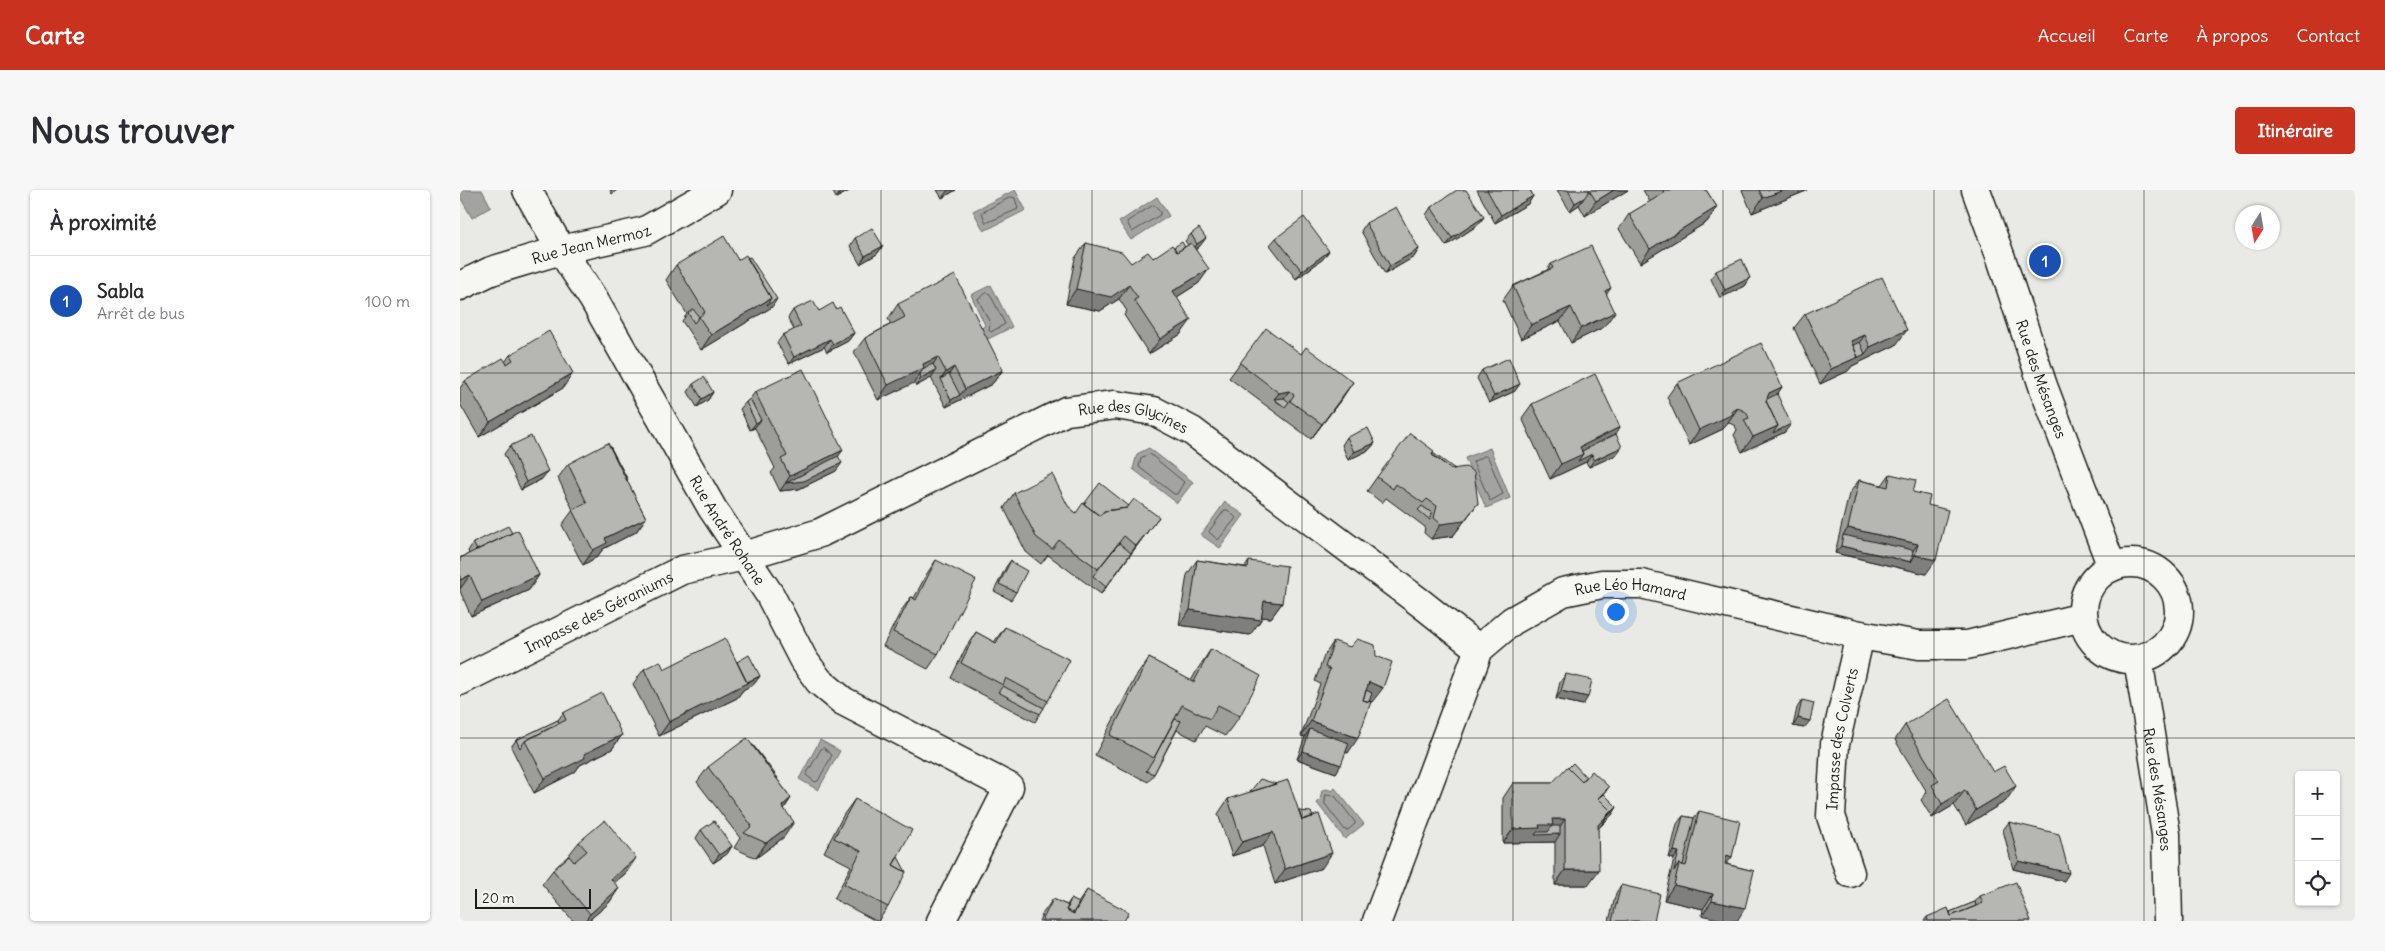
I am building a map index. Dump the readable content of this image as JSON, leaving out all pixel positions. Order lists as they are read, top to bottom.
{
  "streets": {
    "street": [
      "Rue Jean Mermoz",
      "Rue des Mésanges",
      "Rue des Glycines",
      "Rue André Rohane",
      "Rue Léo Hamard",
      "Impasse des Géraniums",
      "Impasse des Colverts"
    ]
  },
  "crossings": [
    ["Rue Jean Mermoz", "Rue André Rohane"],
    ["Rue des Mésanges", "Rue Léo Hamard"],
    ["Rue des Glycines", "Rue André Rohane"],
    ["Rue des Glycines", "Rue Léo Hamard"],
    ["Rue des Glycines", "Impasse des Géraniums"],
    ["Rue André Rohane", "Impasse des Géraniums"],
    ["Rue Léo Hamard", "Impasse des Colverts"]
  ],
  "scale_bar": "20 m",
  "north": "bottom",
  "page": {
    "header": "Carte",
    "nav": [
      "Accueil",
      "Carte",
      "À propos",
      "Contact"
    ],
    "buttons": "Itinéraire",
    "title": "Nous trouver",
    "heading": "À proximité",
    "pins": "1",
    "list": [
      {
        "mark": "1",
        "name": "Sabla",
        "note": "Arrêt de bus",
        "value": "100 m"
      }
    ],
    "map_buttons": ["+", "−"],
    "scale": "20 m"
  }
}
